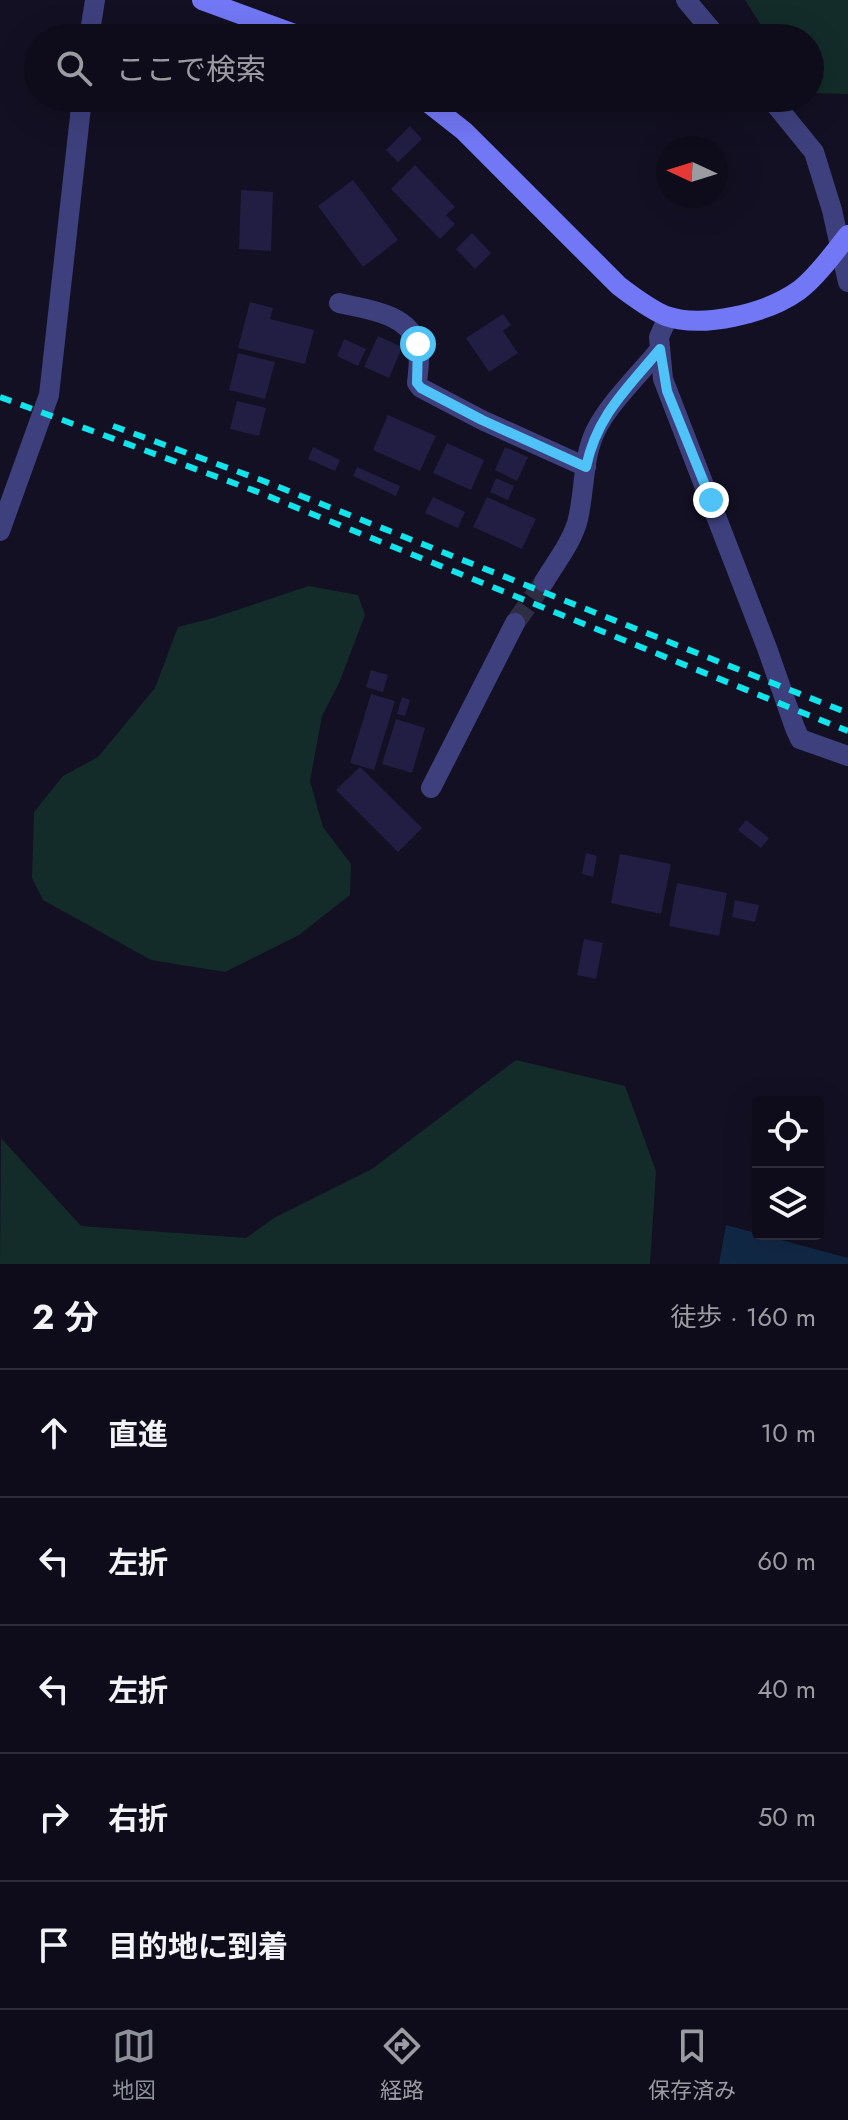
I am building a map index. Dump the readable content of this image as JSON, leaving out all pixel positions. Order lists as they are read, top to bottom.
{
  "north": "left",
  "page": {
    "search": "ここで検索",
    "heading": ["2 分", "徒歩 · 160 m"],
    "list": [
      ["直進", "10 m"],
      ["左折", "60 m"],
      ["左折", "40 m"],
      ["右折", "50 m"],
      "目的地に到着"
    ],
    "nav": ["地図", "経路", "保存済み"]
  }
}
